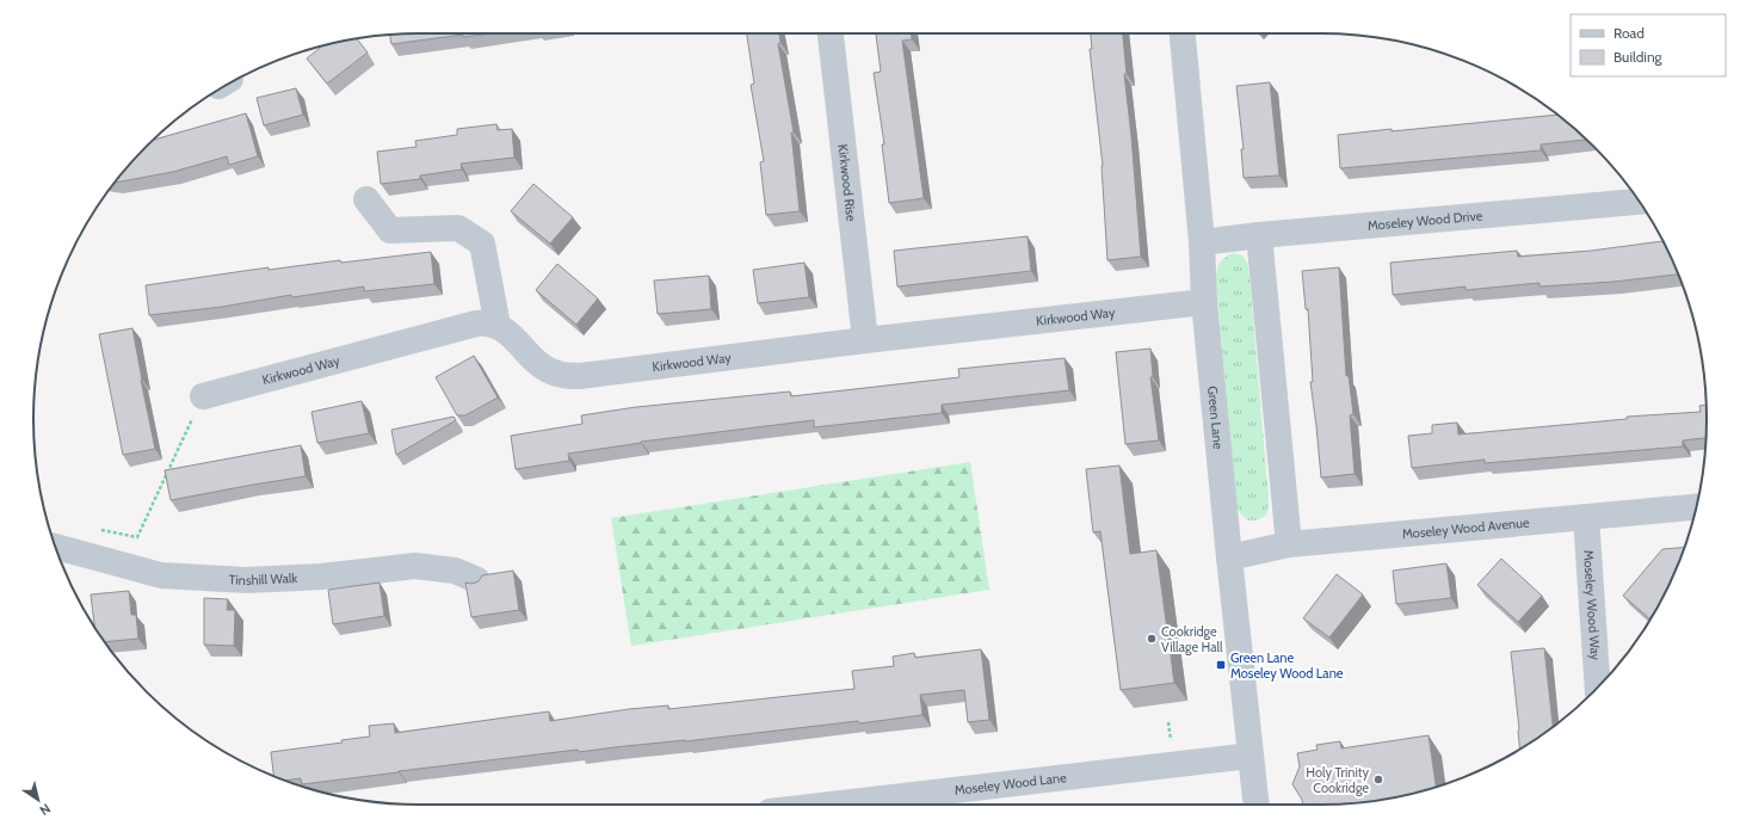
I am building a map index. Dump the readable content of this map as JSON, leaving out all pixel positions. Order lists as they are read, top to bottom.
{
  "streets": {
    "street": [
      "Kirkwood Rise",
      "Moseley Wood Drive",
      "Kirkwood Way",
      "Green Lane",
      "Moseley Wood Avenue",
      "Tinshill Walk",
      "Moseley Wood Way",
      "Moseley Wood Lane"
    ]
  },
  "crossings": [
    ["Kirkwood Rise", "Kirkwood Way"],
    ["Moseley Wood Drive", "Green Lane"],
    ["Kirkwood Way", "Green Lane"],
    ["Green Lane", "Moseley Wood Avenue"],
    ["Green Lane", "Moseley Wood Lane"],
    ["Moseley Wood Avenue", "Moseley Wood Way"]
  ],
  "places": {
    "other": ["Cookridge Village Hall", "Holy Trinity Cookridge"],
    "transit": ["Green Lane Moseley Wood Lane"]
  },
  "legend": ["Road", "Building"],
  "north": "bottom right"
}
